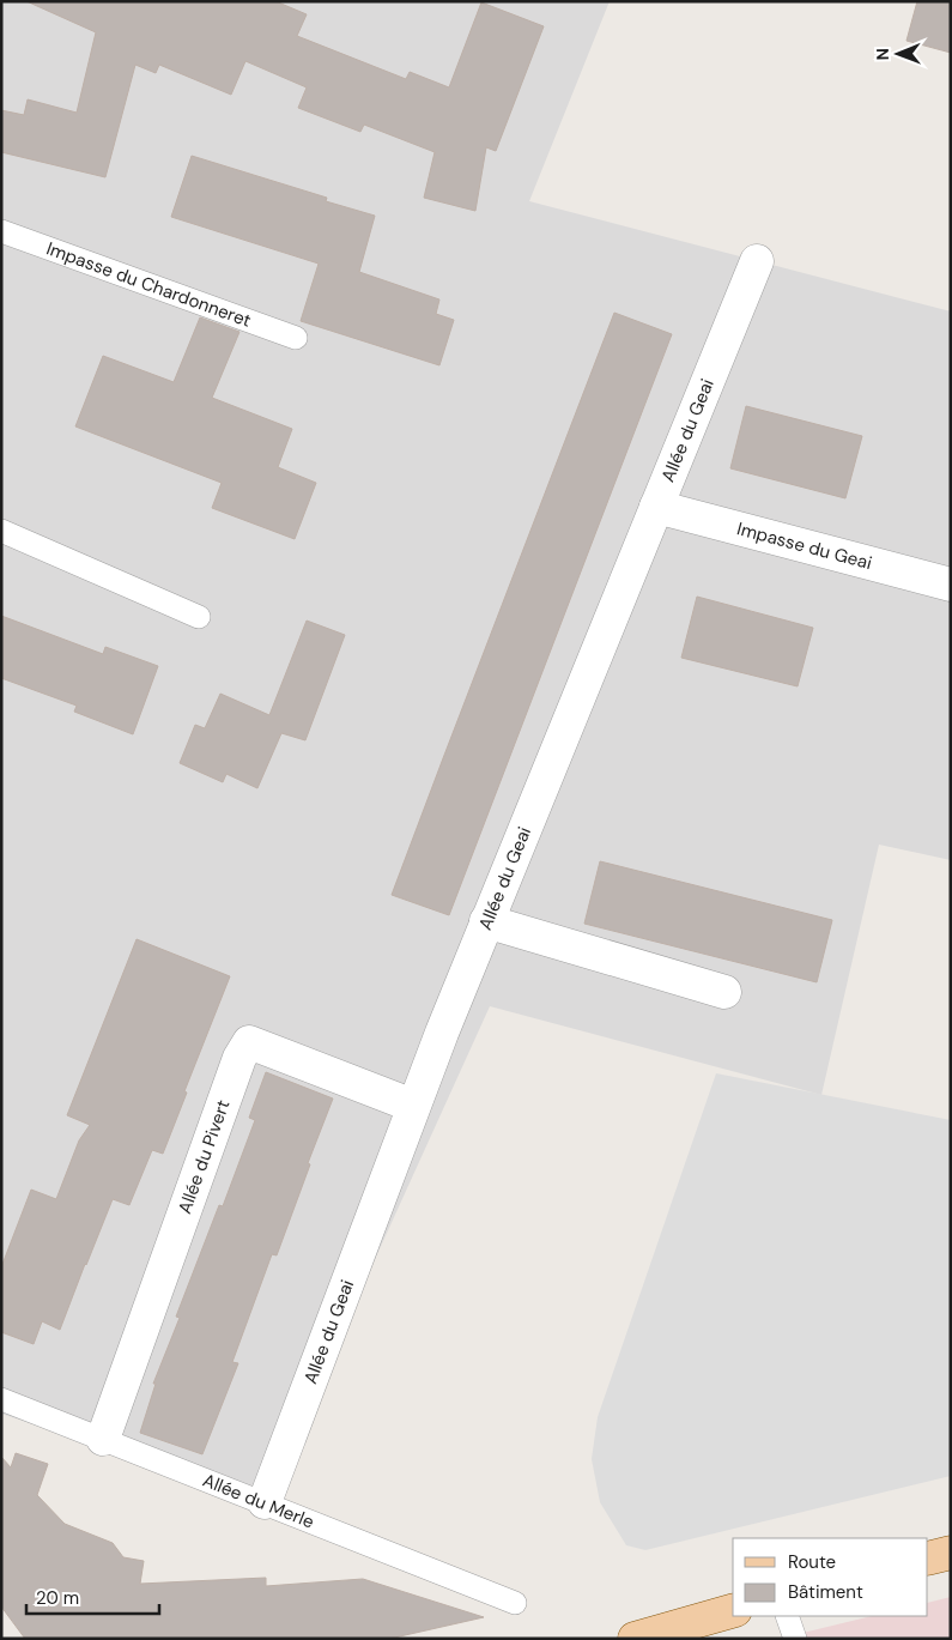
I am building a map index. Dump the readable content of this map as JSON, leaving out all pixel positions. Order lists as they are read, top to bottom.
{
  "streets": {
    "street": ["Allée du Geai", "Impasse du Geai", "Allée du Pivert"],
    "lane": ["Impasse du Chardonneret", "Allée du Merle"]
  },
  "crossings": [
    ["Allée du Geai", "Impasse du Geai"],
    ["Allée du Geai", "Allée du Pivert"],
    ["Allée du Geai", "Allée du Merle"],
    ["Allée du Pivert", "Allée du Merle"]
  ],
  "legend": ["Route", "Bâtiment"],
  "scale_bar": "20 m",
  "north": "left"
}
